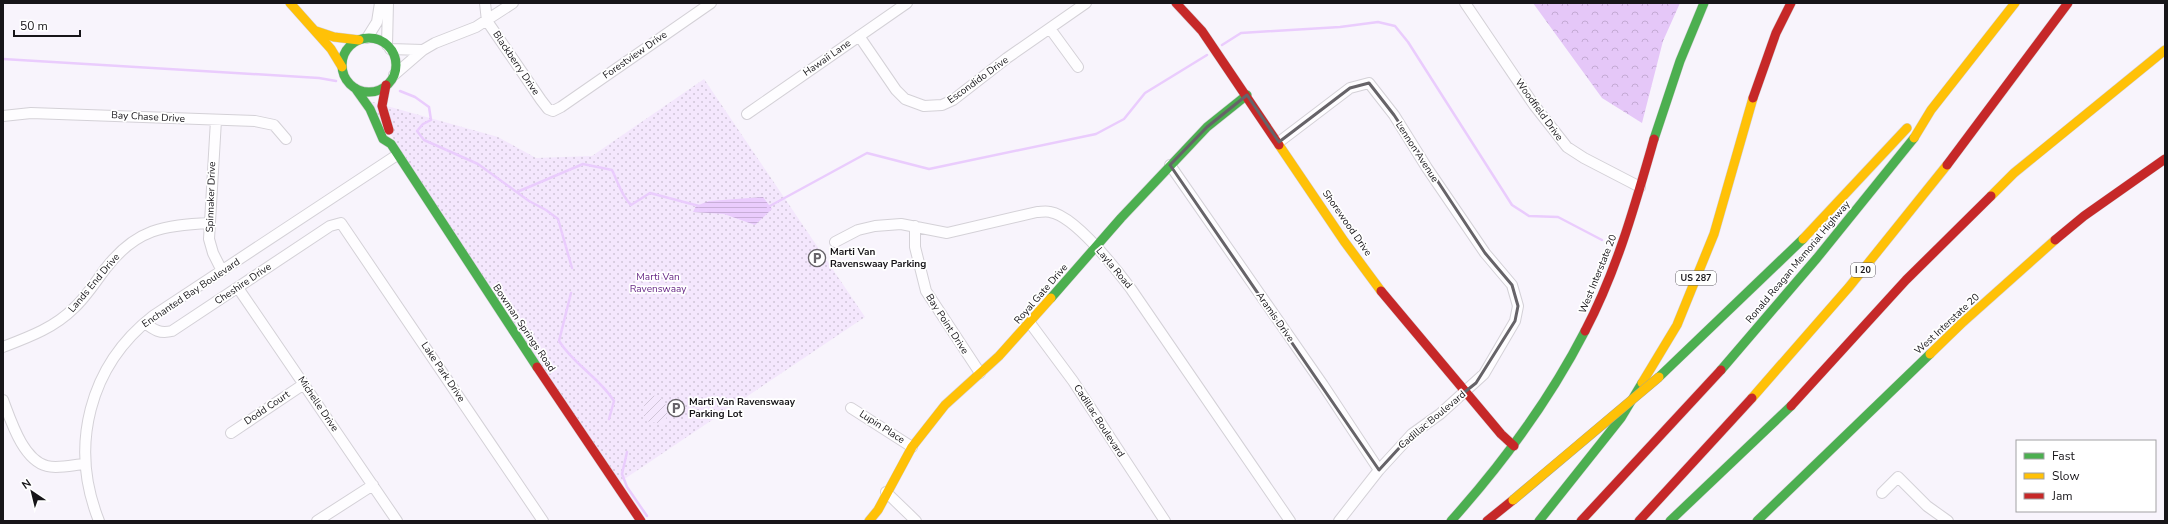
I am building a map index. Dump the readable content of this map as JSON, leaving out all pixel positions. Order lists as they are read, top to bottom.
{
  "streets": {
    "main road": [
      "Shorewood Drive",
      "Ronald Reagan Memorial Highway",
      "I 20",
      "West Interstate 20",
      "US 287",
      "Royal Gate Drive",
      "Bowman Springs Road"
    ],
    "street": [
      "Forestview Drive",
      "Hawaii Lane",
      "Blackberry Drive",
      "Escondido Drive",
      "Woodfield Drive",
      "Bay Chase Drive",
      "Lennon Avenue",
      "Spinnaker Drive",
      "Layla Road",
      "Lands End Drive",
      "Cheshire Drive",
      "Enchanted Bay Boulevard",
      "Aramis Drive",
      "Bay Point Drive",
      "Lake Park Drive",
      "Michelle Drive",
      "Dodd Court",
      "Cadillac Boulevard",
      "Lupin Place"
    ]
  },
  "crossings": [
    ["Forestview Drive", "Blackberry Drive"],
    ["Hawaii Lane", "Escondido Drive"],
    ["Woodfield Drive", "West Interstate 20"],
    ["Bay Chase Drive", "Spinnaker Drive"],
    ["Lennon Avenue", "Shorewood Drive"],
    ["Lennon Avenue", "Cadillac Boulevard"],
    ["Spinnaker Drive", "Lands End Drive"],
    ["Spinnaker Drive", "Enchanted Bay Boulevard"],
    ["Shorewood Drive", "West Interstate 20"],
    ["Shorewood Drive", "Royal Gate Drive"],
    ["Shorewood Drive", "Cadillac Boulevard"],
    ["Layla Road", "Royal Gate Drive"],
    ["Layla Road", "Bay Point Drive"],
    ["Cheshire Drive", "Enchanted Bay Boulevard"],
    ["Cheshire Drive", "Lake Park Drive"],
    ["Cheshire Drive", "Michelle Drive"],
    ["Enchanted Bay Boulevard", "Bowman Springs Road"],
    ["Royal Gate Drive", "Aramis Drive"],
    ["Royal Gate Drive", "Bay Point Drive"],
    ["Royal Gate Drive", "Cadillac Boulevard"],
    ["Royal Gate Drive", "Lupin Place"],
    ["Aramis Drive", "Cadillac Boulevard"],
    ["Michelle Drive", "Dodd Court"]
  ],
  "parks": ["Marti Van Ravenswaay"],
  "places": {
    "parking": ["Marti Van Ravenswaay Parking", "Marti Van Ravenswaay Parking Lot"]
  },
  "legend": ["Fast", "Slow", "Jam"],
  "scale_bar": "50 m",
  "north": "top left"
}
